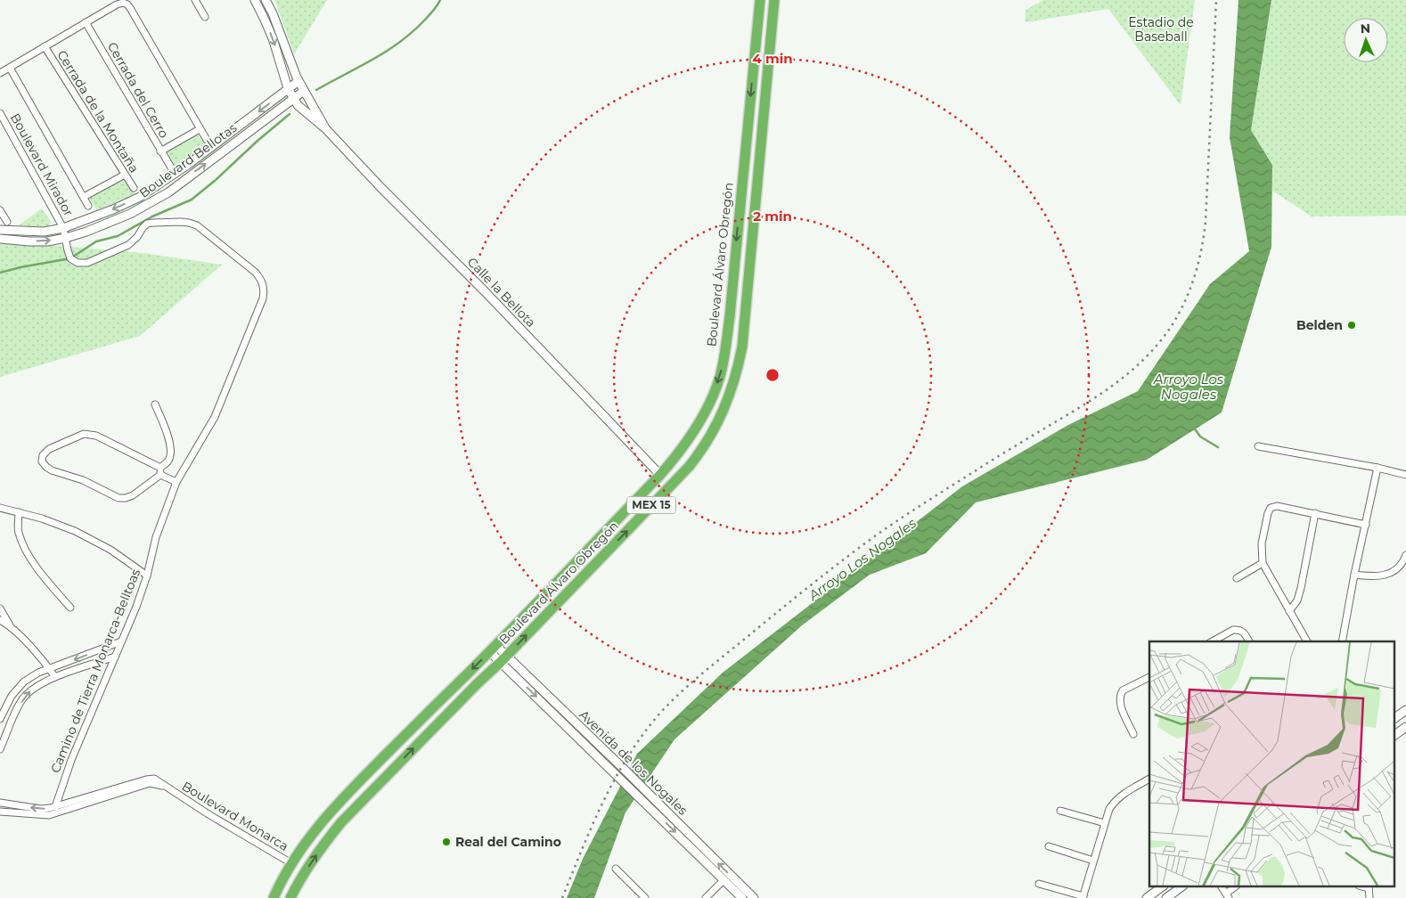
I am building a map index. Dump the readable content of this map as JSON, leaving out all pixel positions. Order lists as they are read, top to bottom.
{
  "streets": {
    "highway": ["Boulevard Álvaro Obregón", "MEX 15"],
    "street": [
      "Cerrada del Cerro",
      "Cerrada de la Montaña",
      "Boulevard Bellotas",
      "Boulevard Mirador",
      "Calle la Bellota",
      "Camino de Tierra Monarca-Belltoas",
      "Avenida de los Nogales",
      "Boulevard Monarca"
    ]
  },
  "crossings": [
    ["Cerrada del Cerro", "Boulevard Bellotas"],
    ["Boulevard Bellotas", "Boulevard Mirador"],
    ["Boulevard Bellotas", "Calle la Bellota"],
    ["Boulevard Bellotas", "Camino de Tierra Monarca-Belltoas"],
    ["Boulevard Mirador", "Camino de Tierra Monarca-Belltoas"],
    ["Boulevard Álvaro Obregón", "Calle la Bellota"],
    ["Boulevard Álvaro Obregón", "Avenida de los Nogales"],
    ["Boulevard Álvaro Obregón", "Boulevard Monarca"],
    ["Camino de Tierra Monarca-Belltoas", "Boulevard Monarca"]
  ],
  "water": ["Arroyo Los Nogales"],
  "parks": ["Estadio de Baseball"],
  "places": ["Belden", "Real del Camino"],
  "north": "top",
  "rings": ["4 min", "2 min"]
}
